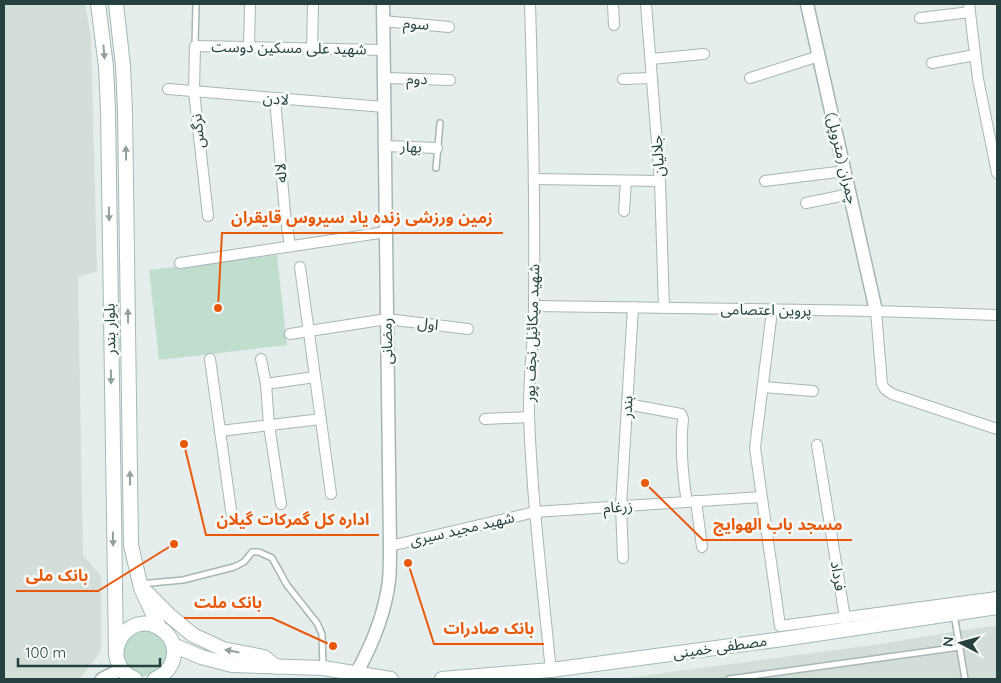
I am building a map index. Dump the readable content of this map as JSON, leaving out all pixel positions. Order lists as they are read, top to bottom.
{
  "streets": {
    "main road": ["بلوار بندر", "مصطفی خمینی"],
    "street": [
      "سوم",
      "شهید علی مسکین دوست",
      "دوم",
      "لادن",
      "نرگس",
      "بهار",
      "جلالیان",
      "چمران (متروپل)",
      "لاله",
      "پروین اعتصامی",
      "اول",
      "شهید میکائیل نجف پور",
      "رمضانی",
      "بندر",
      "زرغام",
      "شهید مجید سیری",
      "فرداد"
    ]
  },
  "crossings": [
    ["سوم", "رمضانی"],
    ["شهید علی مسکین دوست", "نرگس"],
    ["شهید علی مسکین دوست", "رمضانی"],
    ["دوم", "رمضانی"],
    ["لادن", "نرگس"],
    ["لادن", "لاله"],
    ["لادن", "رمضانی"],
    ["بهار", "رمضانی"],
    ["جلالیان", "پروین اعتصامی"],
    ["چمران (متروپل)", "پروین اعتصامی"],
    ["پروین اعتصامی", "شهید میکائیل نجف پور"],
    ["پروین اعتصامی", "بندر"],
    ["اول", "رمضانی"],
    ["شهید میکائیل نجف پور", "زرغام"],
    ["شهید میکائیل نجف پور", "شهید مجید سیری"],
    ["رمضانی", "شهید مجید سیری"],
    ["بندر", "زرغام"],
    ["زرغام", "شهید مجید سیری"]
  ],
  "places": [
    "زمین ورزشی زنده یاد سیروس قایقران",
    "اداره کل گمرکات گیلان",
    "مسجد باب الهوایج",
    "بانک ملی",
    "بانک صادرات",
    "بانک ملت"
  ],
  "scale_bar": "100 m",
  "north": "left"
}
